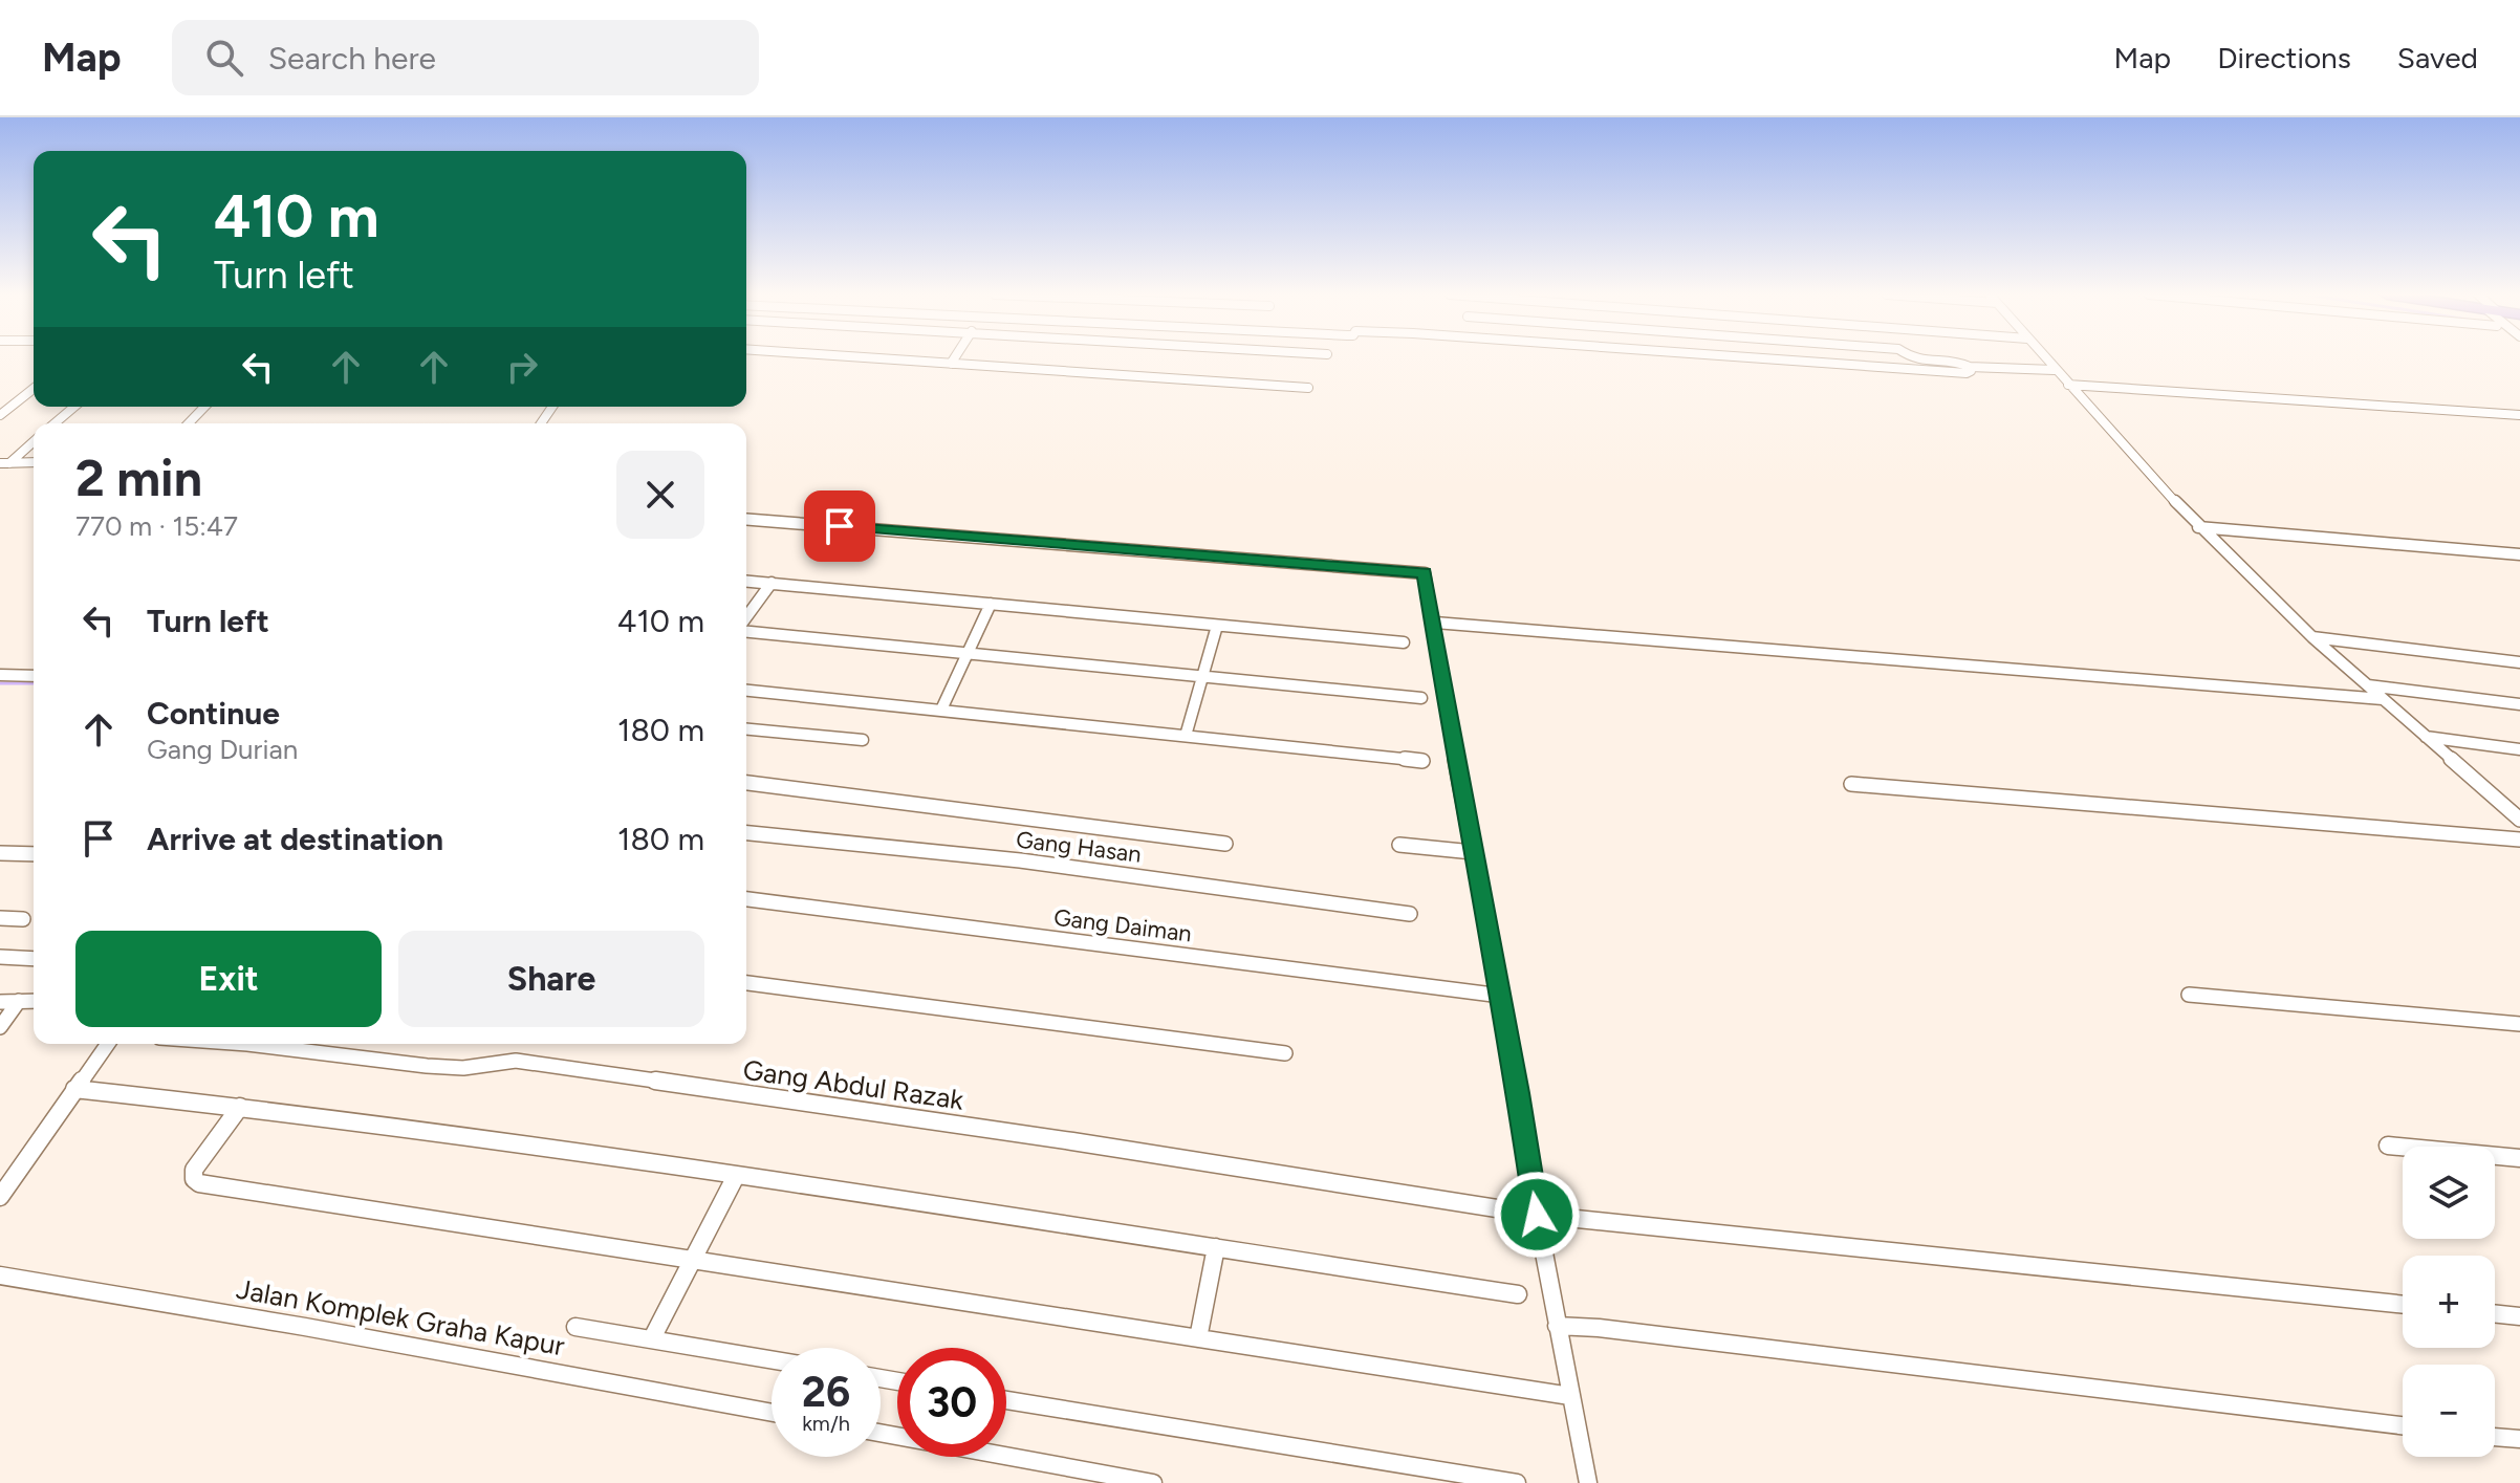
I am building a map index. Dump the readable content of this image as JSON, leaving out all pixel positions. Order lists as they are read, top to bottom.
{
  "streets": {
    "street": [
      "Gang Hasan",
      "Gang Daiman",
      "Gang Abdul Razak",
      "Jalan Komplek Graha Kapur"
    ]
  },
  "page": {
    "header": "Map",
    "search": "Search here",
    "nav": ["Map", "Directions", "Saved"],
    "turn": ["410 m", "Turn left"],
    "heading": ["2 min", "770 m · 15:47"],
    "list": [
      {
        "name": "Turn left",
        "value": "410 m"
      },
      {
        "name": "Continue",
        "note": "Gang Durian",
        "value": "180 m"
      },
      {
        "name": "Arrive at destination",
        "value": "180 m"
      }
    ],
    "buttons": ["Exit", "Share"],
    "map_buttons": ["+", "−"],
    "speed": "26 km/h",
    "limit": "30"
  }
}
